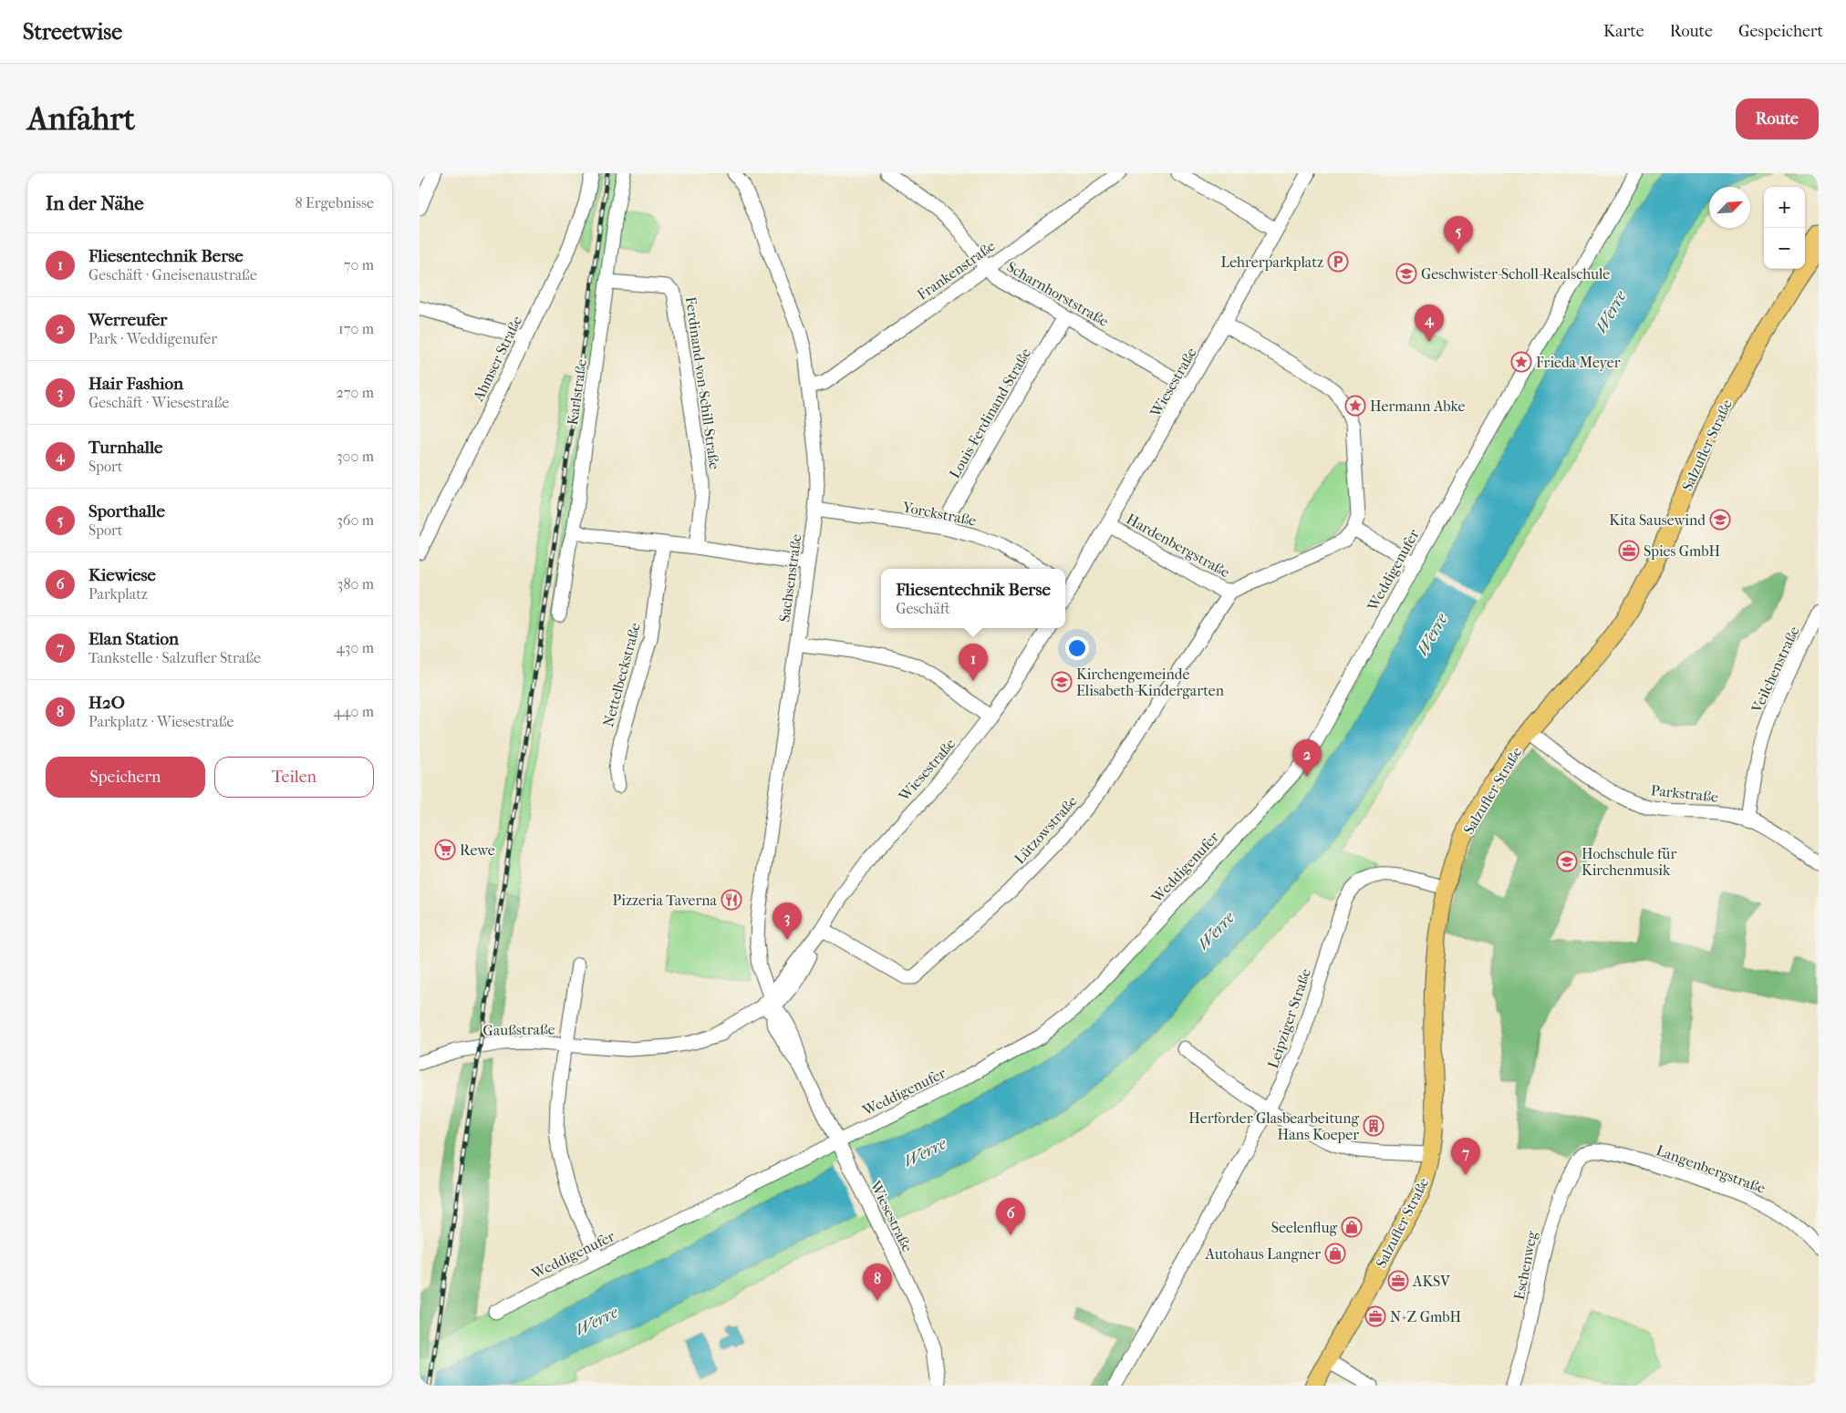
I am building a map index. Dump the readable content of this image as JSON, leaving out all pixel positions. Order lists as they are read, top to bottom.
{
  "streets": {
    "main road": ["Salzufler Straße"],
    "street": [
      "Frankenstraße",
      "Scharnhorststraße",
      "Ahmser Straße",
      "Wiesestraße",
      "Ferdinand-von-Schill-Straße",
      "Karlstraße",
      "Louis-Ferdinand-Straße",
      "Yorckstraße",
      "Hardenbergstraße",
      "Weddigenufer",
      "Sachsenstraße",
      "Veilchenstraße",
      "Nettelbeckstraße",
      "Parkstraße",
      "Lützowstraße",
      "Leipziger Straße",
      "Gaußstraße",
      "Langenbergstraße",
      "Eschenweg"
    ]
  },
  "crossings": [
    ["Frankenstraße", "Scharnhorststraße"],
    ["Frankenstraße", "Sachsenstraße"],
    ["Scharnhorststraße", "Wiesestraße"],
    ["Scharnhorststraße", "Louis-Ferdinand-Straße"],
    ["Wiesestraße", "Hardenbergstraße"],
    ["Wiesestraße", "Weddigenufer"],
    ["Wiesestraße", "Sachsenstraße"],
    ["Wiesestraße", "Lützowstraße"],
    ["Wiesestraße", "Gaußstraße"],
    ["Ferdinand-von-Schill-Straße", "Karlstraße"],
    ["Louis-Ferdinand-Straße", "Yorckstraße"],
    ["Salzufler Straße", "Parkstraße"],
    ["Salzufler Straße", "Leipziger Straße"],
    ["Yorckstraße", "Sachsenstraße"],
    ["Hardenbergstraße", "Lützowstraße"],
    ["Sachsenstraße", "Gaußstraße"],
    ["Veilchenstraße", "Parkstraße"],
    ["Langenbergstraße", "Eschenweg"]
  ],
  "water": ["Werre"],
  "places": {
    "parking": ["Lehrerparkplatz"],
    "school or university": [
      "Geschwister-Scholl-Realschule",
      "Kita Sausewind",
      "Kirchengemeinde Elisabeth-Kindergarten",
      "Hochschule für Kirchenmusik"
    ],
    "place": ["Frieda Meyer", "Hermann Abke"],
    "office": ["Spies GmbH", "AKSV", "N+Z GmbH"],
    "supermarket": ["Rewe"],
    "restaurant": ["Pizzeria Taverna"],
    "building": ["Herforder Glasbearbeitung Hans Koeper"],
    "shop": ["Seelenflug", "Autohaus Langner"]
  },
  "north": "top right",
  "page": {
    "header": "Streetwise",
    "nav": ["Karte", "Route", "Gespeichert"],
    "buttons": [
      "Route",
      ["Speichern", "Teilen"]
    ],
    "title": "Anfahrt",
    "heading": ["In der Nähe", "8 Ergebnisse"],
    "map_buttons": ["+", "−"],
    "pins": [
      "5",
      "4",
      "1",
      "2",
      "3",
      "7",
      "6",
      "8"
    ],
    "list": [
      {
        "mark": "1",
        "name": "Fliesentechnik Berse",
        "note": "Geschäft · Gneisenaustraße",
        "value": "70 m"
      },
      {
        "mark": "2",
        "name": "Werreufer",
        "note": "Park · Weddigenufer",
        "value": "170 m"
      },
      {
        "mark": "3",
        "name": "Hair Fashion",
        "note": "Geschäft · Wiesestraße",
        "value": "270 m"
      },
      {
        "mark": "4",
        "name": "Turnhalle",
        "note": "Sport",
        "value": "300 m"
      },
      {
        "mark": "5",
        "name": "Sporthalle",
        "note": "Sport",
        "value": "360 m"
      },
      {
        "mark": "6",
        "name": "Kiewiese",
        "note": "Parkplatz",
        "value": "380 m"
      },
      {
        "mark": "7",
        "name": "Elan Station",
        "note": "Tankstelle · Salzufler Straße",
        "value": "430 m"
      },
      {
        "mark": "8",
        "name": "H2O",
        "note": "Parkplatz · Wiesestraße",
        "value": "440 m"
      }
    ],
    "popup": ["Fliesentechnik Berse", "Geschäft"]
  }
}
